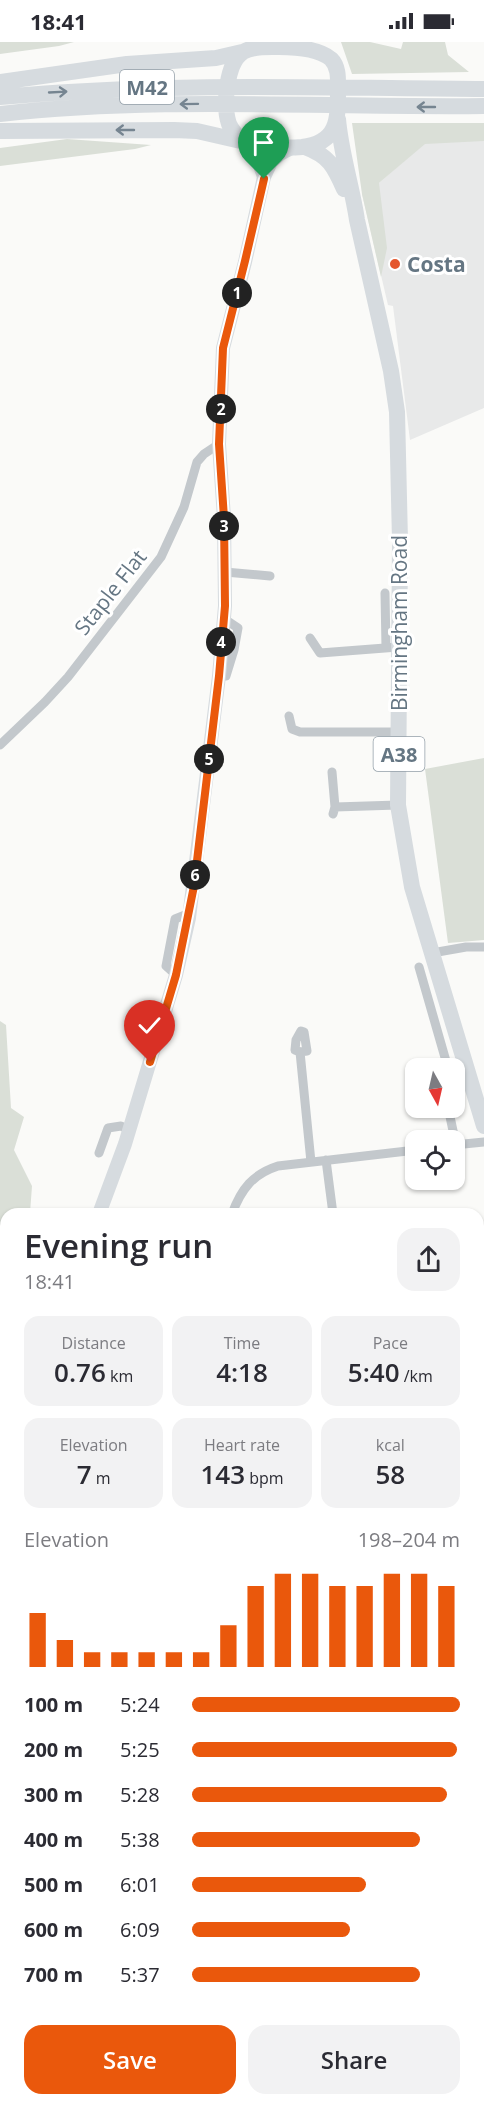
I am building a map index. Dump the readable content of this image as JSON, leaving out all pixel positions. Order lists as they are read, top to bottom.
{
  "streets": {
    "highway": ["M42", "Birmingham Road", "A38"],
    "street": ["Staple Flat"]
  },
  "crossings": [
    ["M42", "Birmingham Road"]
  ],
  "places": ["Costa"],
  "north": "bottom",
  "page": {
    "status": "18:41",
    "pins": [
      "1",
      "2",
      "3",
      "4",
      "5",
      "6"
    ],
    "heading": ["Evening run", "18:41"],
    "stats": [
      ["Distance", "0.76 km"],
      ["Time", "4:18"],
      ["Pace", "5:40 /km"],
      ["Elevation", "7 m"],
      ["Heart rate", "143 bpm"],
      ["kcal", "58"]
    ],
    "chart": ["Elevation", "198–204 m"],
    "list": [
      {
        "name": "100 m",
        "note": "5:24"
      },
      {
        "name": "200 m",
        "note": "5:25"
      },
      {
        "name": "300 m",
        "note": "5:28"
      },
      {
        "name": "400 m",
        "note": "5:38"
      },
      {
        "name": "500 m",
        "note": "6:01"
      },
      {
        "name": "600 m",
        "note": "6:09"
      },
      {
        "name": "700 m",
        "note": "5:37"
      }
    ],
    "buttons": ["Save", "Share"]
  }
}
